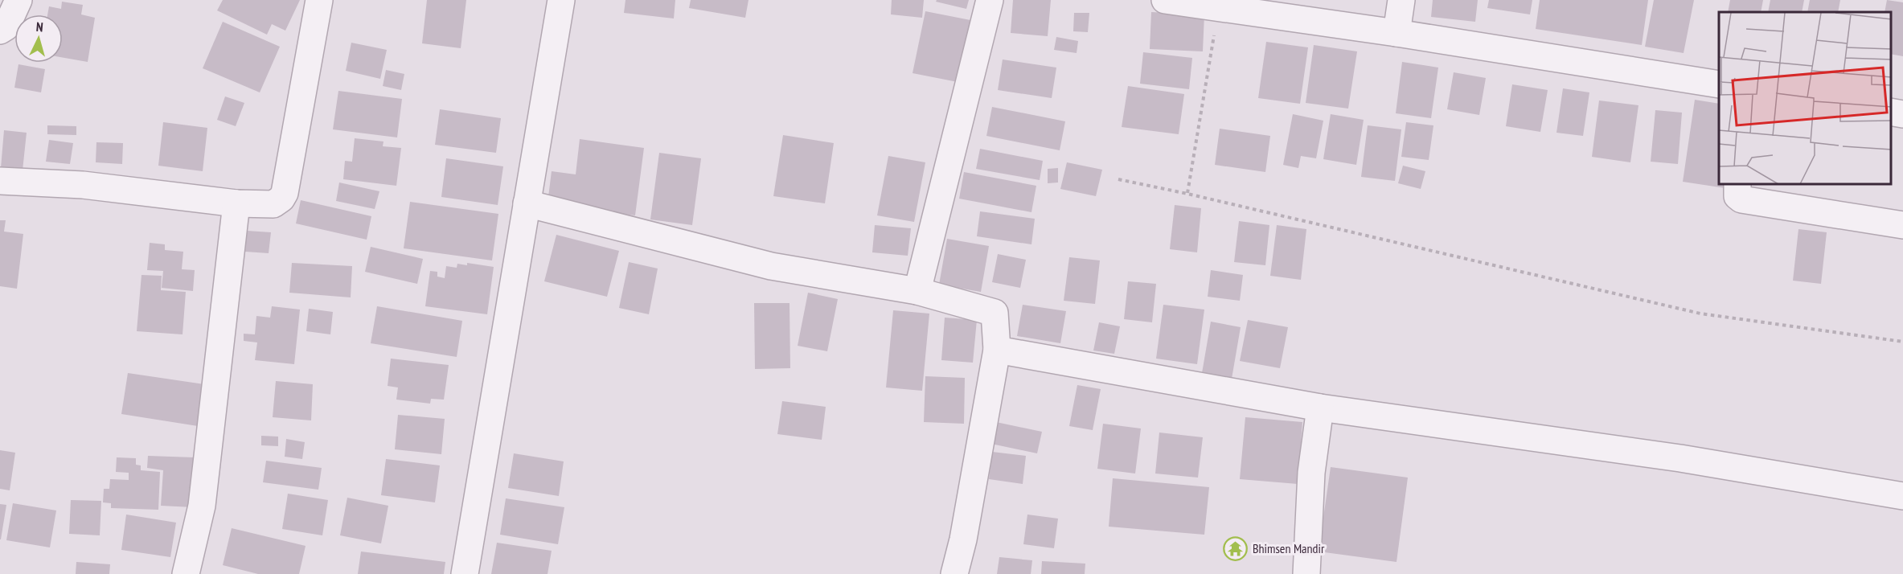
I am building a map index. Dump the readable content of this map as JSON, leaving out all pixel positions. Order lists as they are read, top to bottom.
{
  "places": {
    "temple": ["Bhimsen Mandir"]
  },
  "north": "top"
}
